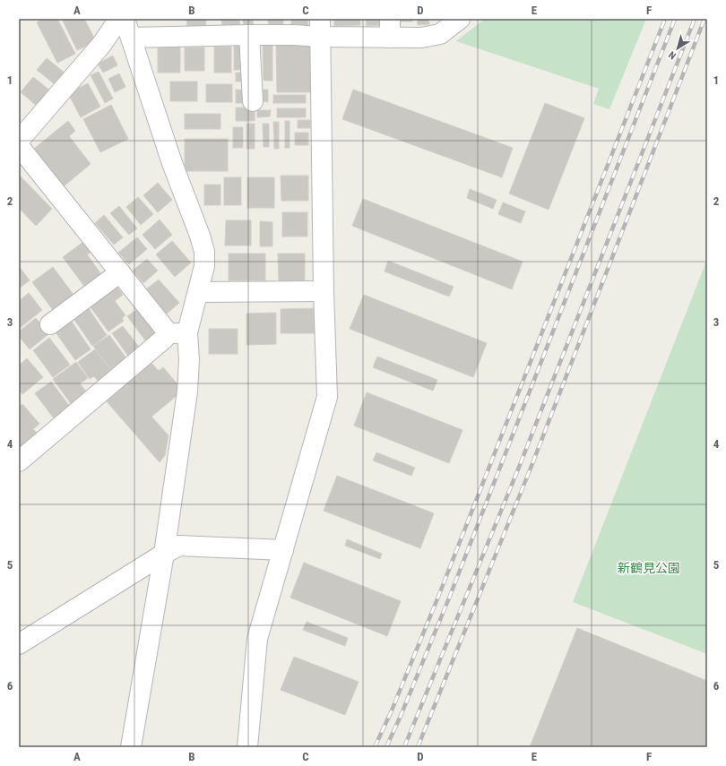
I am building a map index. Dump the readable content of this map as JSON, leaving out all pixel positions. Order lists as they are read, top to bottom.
{
  "parks": ["新鶴見公園"],
  "north": "bottom left",
  "grid": {
    "columns": [
      "A",
      "B",
      "C",
      "D",
      "E",
      "F"
    ],
    "rows": [
      "1",
      "2",
      "3",
      "4",
      "5",
      "6"
    ]
  }
}
